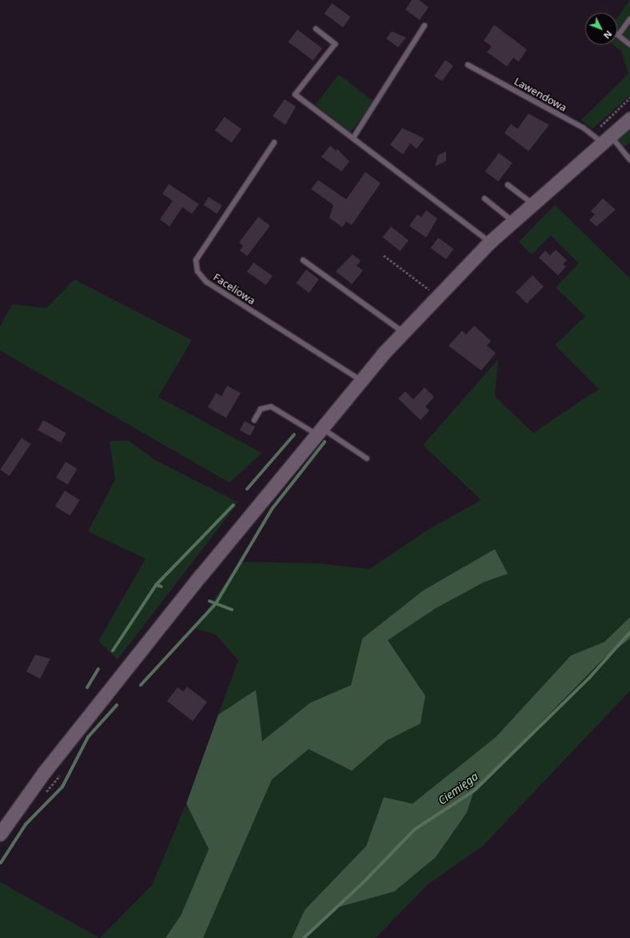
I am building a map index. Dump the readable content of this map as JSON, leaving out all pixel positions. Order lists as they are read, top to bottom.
{
  "streets": {
    "lane": ["Lawendowa", "Faceliowa"]
  },
  "water": ["Ciemięga"],
  "north": "bottom right"
}
